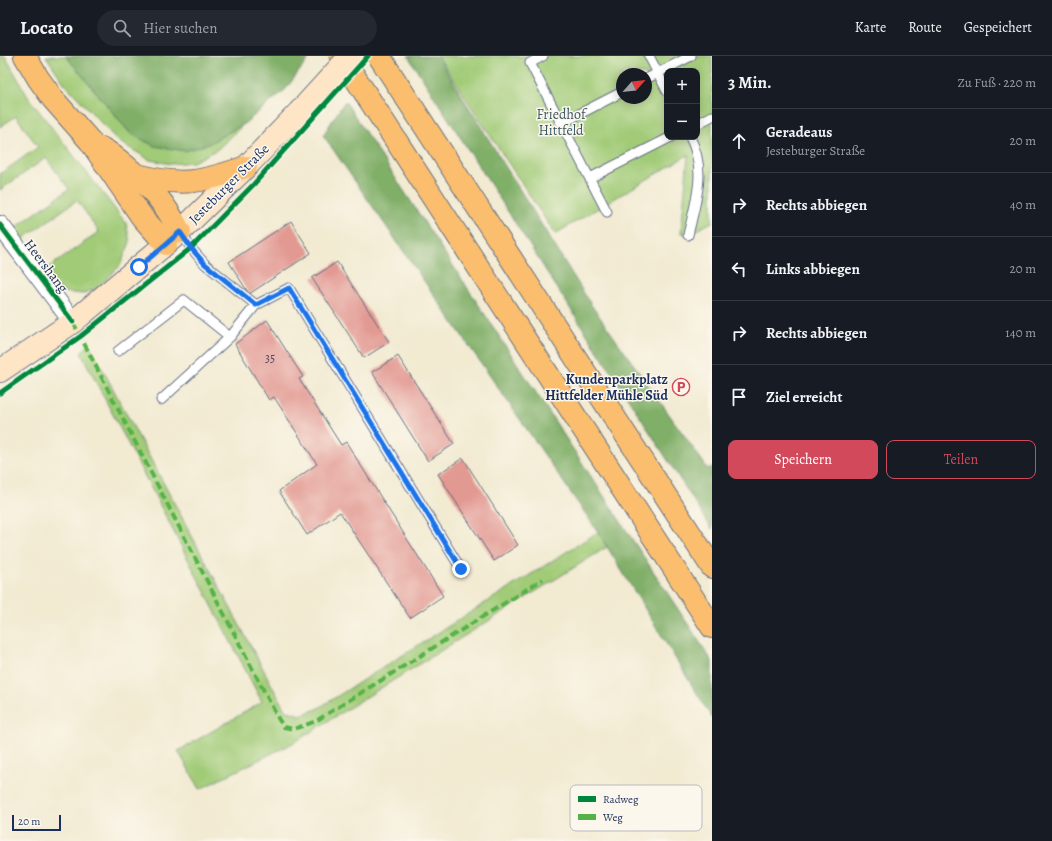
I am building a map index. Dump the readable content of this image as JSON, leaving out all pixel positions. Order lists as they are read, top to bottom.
{
  "streets": {
    "main road": ["Jesteburger Straße"],
    "street": ["Heershang"]
  },
  "crossings": [
    ["Jesteburger Straße", "Heershang"]
  ],
  "parks": ["Friedhof Hittfeld"],
  "places": {
    "parking": ["Kundenparkplatz Hittfelder Mühle Süd"]
  },
  "house_numbers": ["35"],
  "legend": ["Radweg", "Weg"],
  "scale_bar": "20 m",
  "north": "top right",
  "page": {
    "header": "Locato",
    "search": "Hier suchen",
    "nav": ["Karte", "Route", "Gespeichert"],
    "heading": ["3 Min.", "Zu Fuß · 220 m"],
    "map_buttons": ["+", "−"],
    "list": [
      ["Geradeaus", "Jesteburger Straße", "20 m"],
      ["Rechts abbiegen", "40 m"],
      ["Links abbiegen", "20 m"],
      ["Rechts abbiegen", "140 m"],
      "Ziel erreicht"
    ],
    "buttons": ["Speichern", "Teilen"],
    "scale": "20 m"
  }
}
